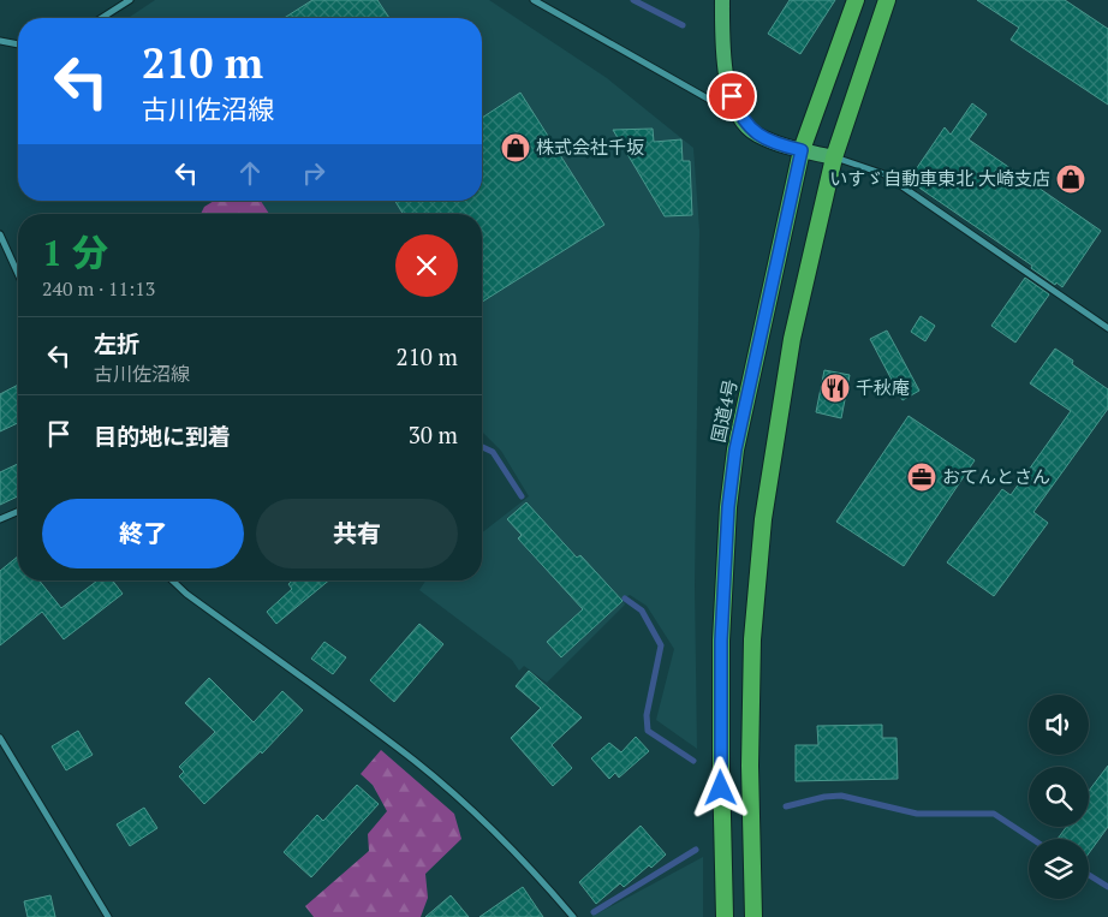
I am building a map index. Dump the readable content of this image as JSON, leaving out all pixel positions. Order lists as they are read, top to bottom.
{
  "streets": {
    "highway": ["国道4号"]
  },
  "places": {
    "shop": ["株式会社千坂", "いすゞ自動車東北 大崎支店"],
    "restaurant": ["千秋庵"],
    "office": ["おてんとさん"]
  },
  "page": {
    "turn": ["210 m", "古川佐沼線"],
    "heading": ["1 分", "240 m · 11:13"],
    "list": [
      {
        "name": "左折",
        "note": "古川佐沼線",
        "value": "210 m"
      },
      {
        "name": "目的地に到着",
        "value": "30 m"
      }
    ],
    "buttons": ["終了", "共有"]
  }
}
